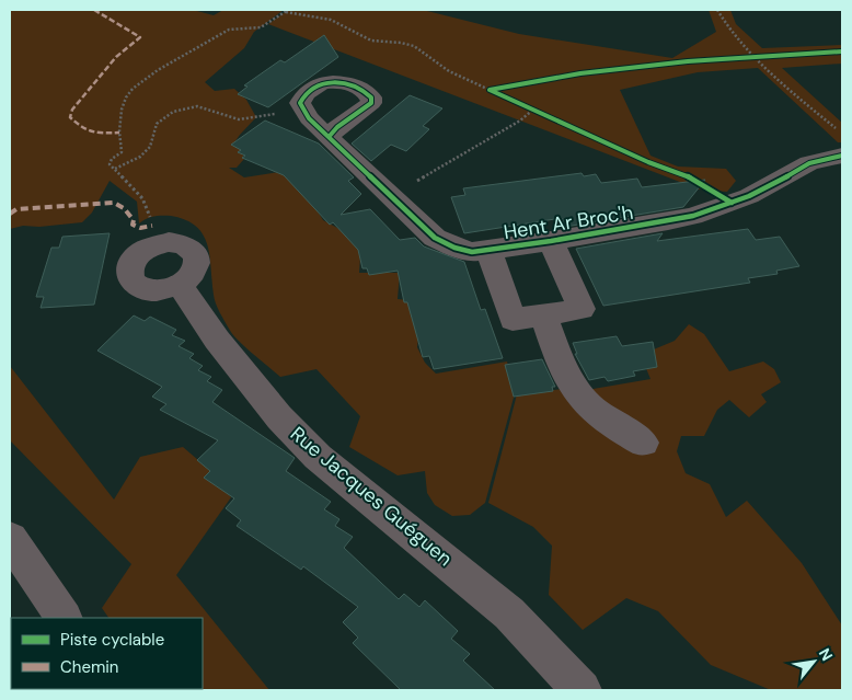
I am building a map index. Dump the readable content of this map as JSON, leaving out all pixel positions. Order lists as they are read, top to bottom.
{
  "streets": {
    "street": ["Hent Ar Broc'h", "Rue Jacques Guéguen"]
  },
  "legend": ["Piste cyclable", "Chemin"],
  "north": "top right"
}
